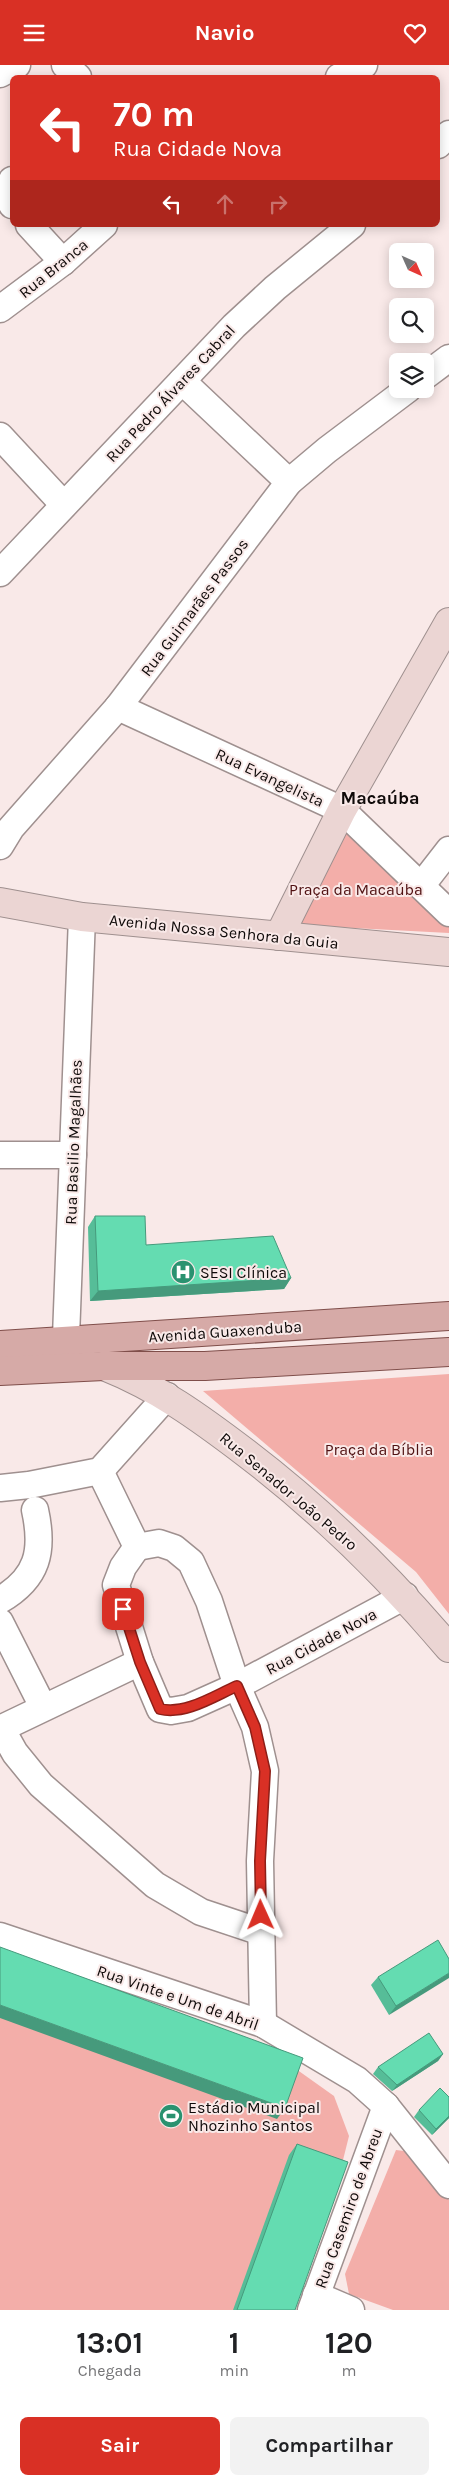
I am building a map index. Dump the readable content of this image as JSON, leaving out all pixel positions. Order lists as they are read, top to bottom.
{
  "streets": {
    "main road": ["Avenida Guaxenduba"],
    "street": [
      "Rua Branca",
      "Rua Pedro Álvares Cabral",
      "Rua Guimarães Passos",
      "Rua Evangelista",
      "Avenida Nossa Senhora da Guia",
      "Rua Basilio Magalhães",
      "Rua Senador João Pedro",
      "Rua Cidade Nova",
      "Rua Vinte e Um de Abril",
      "Rua Casemiro de Abreu"
    ]
  },
  "crossings": [
    ["Rua Guimarães Passos", "Rua Evangelista"],
    ["Avenida Nossa Senhora da Guia", "Rua Basilio Magalhães"],
    ["Rua Basilio Magalhães", "Avenida Guaxenduba"],
    ["Avenida Guaxenduba", "Rua Senador João Pedro"],
    ["Rua Senador João Pedro", "Rua Cidade Nova"],
    ["Rua Vinte e Um de Abril", "Rua Casemiro de Abreu"]
  ],
  "districts": ["Macaúba"],
  "parks": ["Praça da Macaúba", "Praça da Bíblia"],
  "places": {
    "hospital": ["SESI Clínica"],
    "sports": ["Estádio Municipal Nhozinho Santos"]
  },
  "north": "bottom right",
  "page": {
    "header": "Navio",
    "turn": ["70 m", "Rua Cidade Nova"],
    "eta": [
      "13:01",
      "Chegada",
      "1",
      "min",
      "120",
      "m"
    ],
    "buttons": ["Sair", "Compartilhar"]
  }
}
